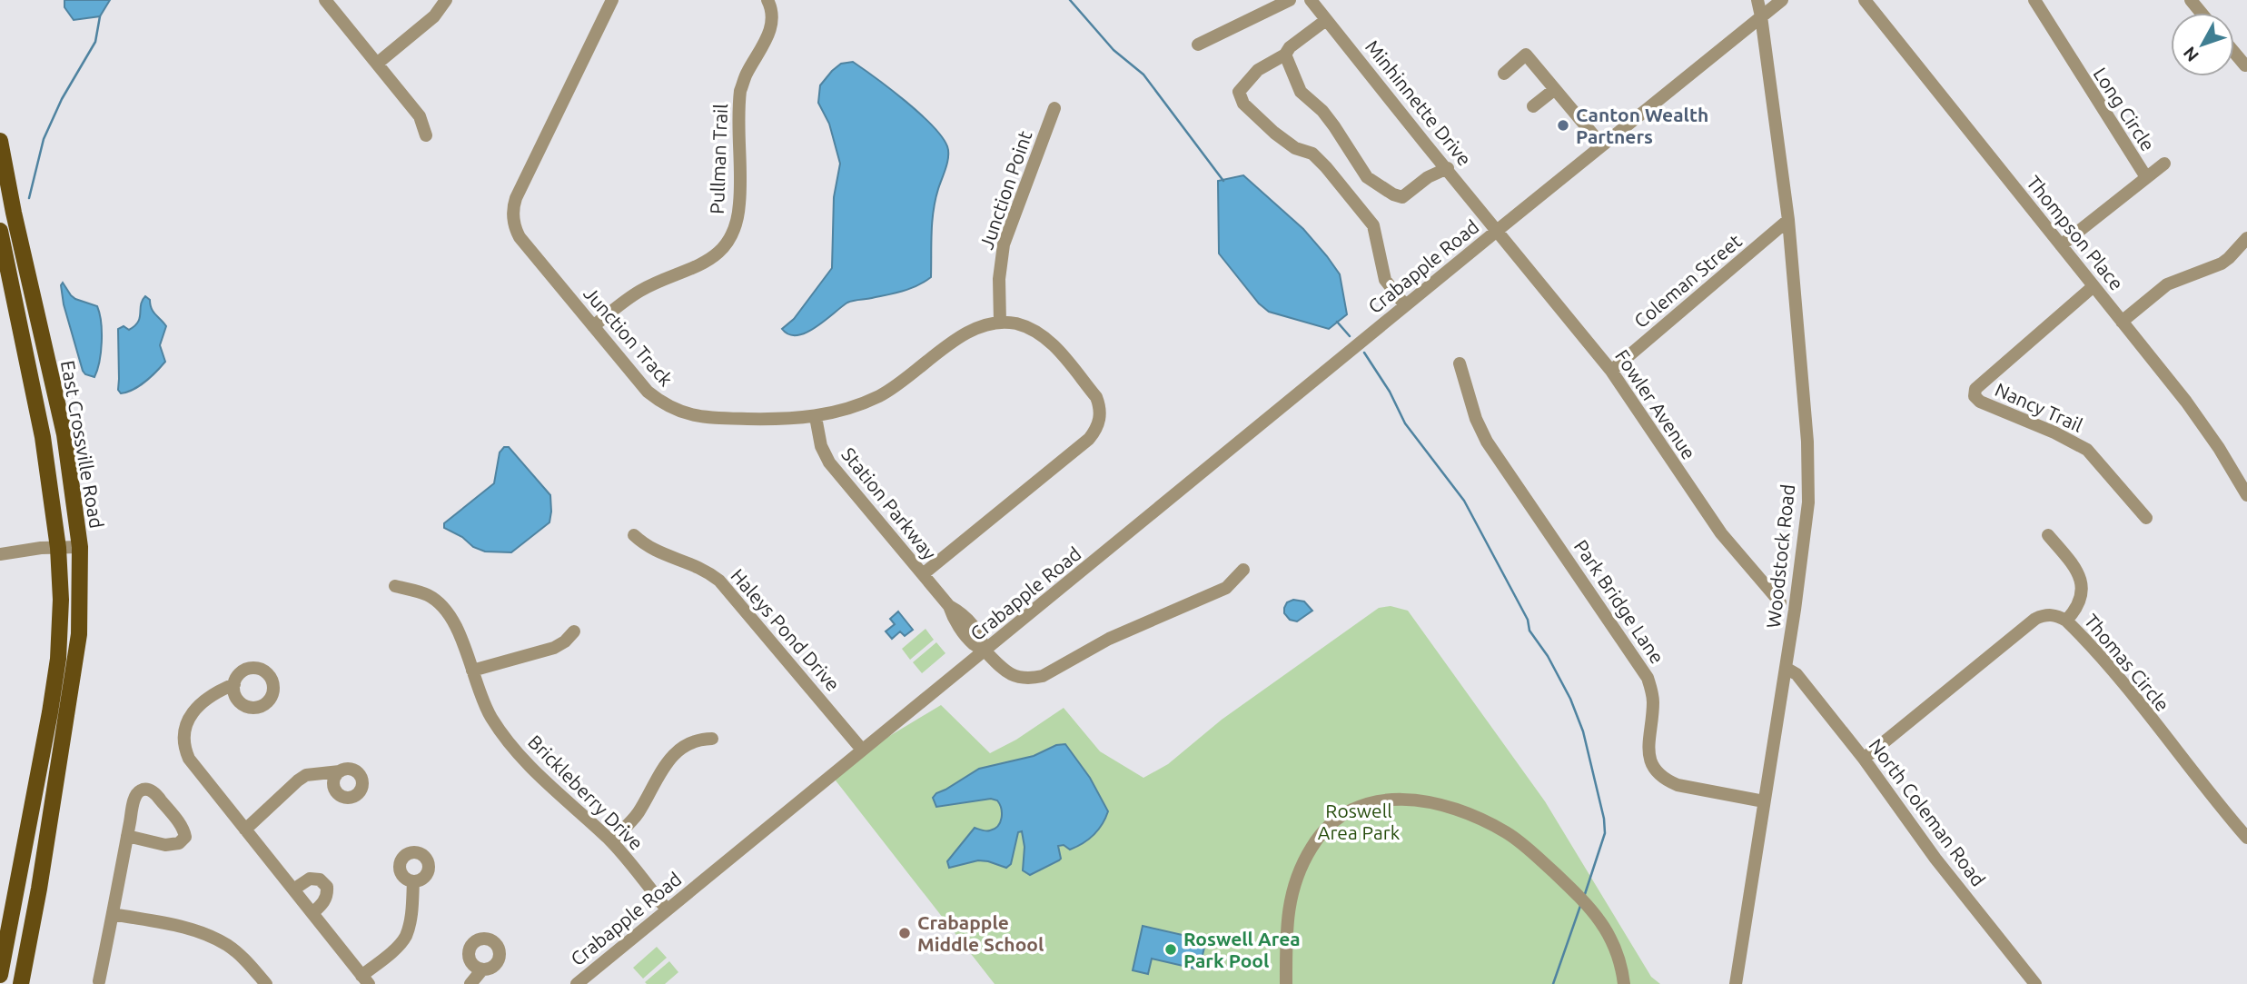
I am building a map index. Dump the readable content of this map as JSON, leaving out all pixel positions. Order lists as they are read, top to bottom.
{
  "streets": {
    "main road": ["East Crossville Road"],
    "street": [
      "Minhinnette Drive",
      "Long Circle",
      "Pullman Trail",
      "Junction Point",
      "Thompson Place",
      "Crabapple Road",
      "Coleman Street",
      "Junction Track",
      "Fowler Avenue",
      "Nancy Trail",
      "Station Parkway",
      "Woodstock Road",
      "Park Bridge Lane",
      "Haleys Pond Drive",
      "Thomas Circle",
      "Brickleberry Drive",
      "North Coleman Road"
    ]
  },
  "crossings": [
    ["Minhinnette Drive", "Crabapple Road"],
    ["Minhinnette Drive", "Fowler Avenue"],
    ["Long Circle", "Thompson Place"],
    ["Pullman Trail", "Junction Track"],
    ["Junction Point", "Junction Track"],
    ["Thompson Place", "Nancy Trail"],
    ["Crabapple Road", "Fowler Avenue"],
    ["Crabapple Road", "Station Parkway"],
    ["Crabapple Road", "Woodstock Road"],
    ["Crabapple Road", "Haleys Pond Drive"],
    ["Crabapple Road", "Brickleberry Drive"],
    ["Coleman Street", "Fowler Avenue"],
    ["Coleman Street", "Woodstock Road"],
    ["Junction Track", "Station Parkway"],
    ["Woodstock Road", "Park Bridge Lane"],
    ["Woodstock Road", "North Coleman Road"],
    ["Thomas Circle", "North Coleman Road"]
  ],
  "parks": ["Roswell Area Park"],
  "places": ["Canton Wealth Partners", "Crabapple Middle School", "Roswell Area Park Pool"],
  "north": "bottom left"
}
